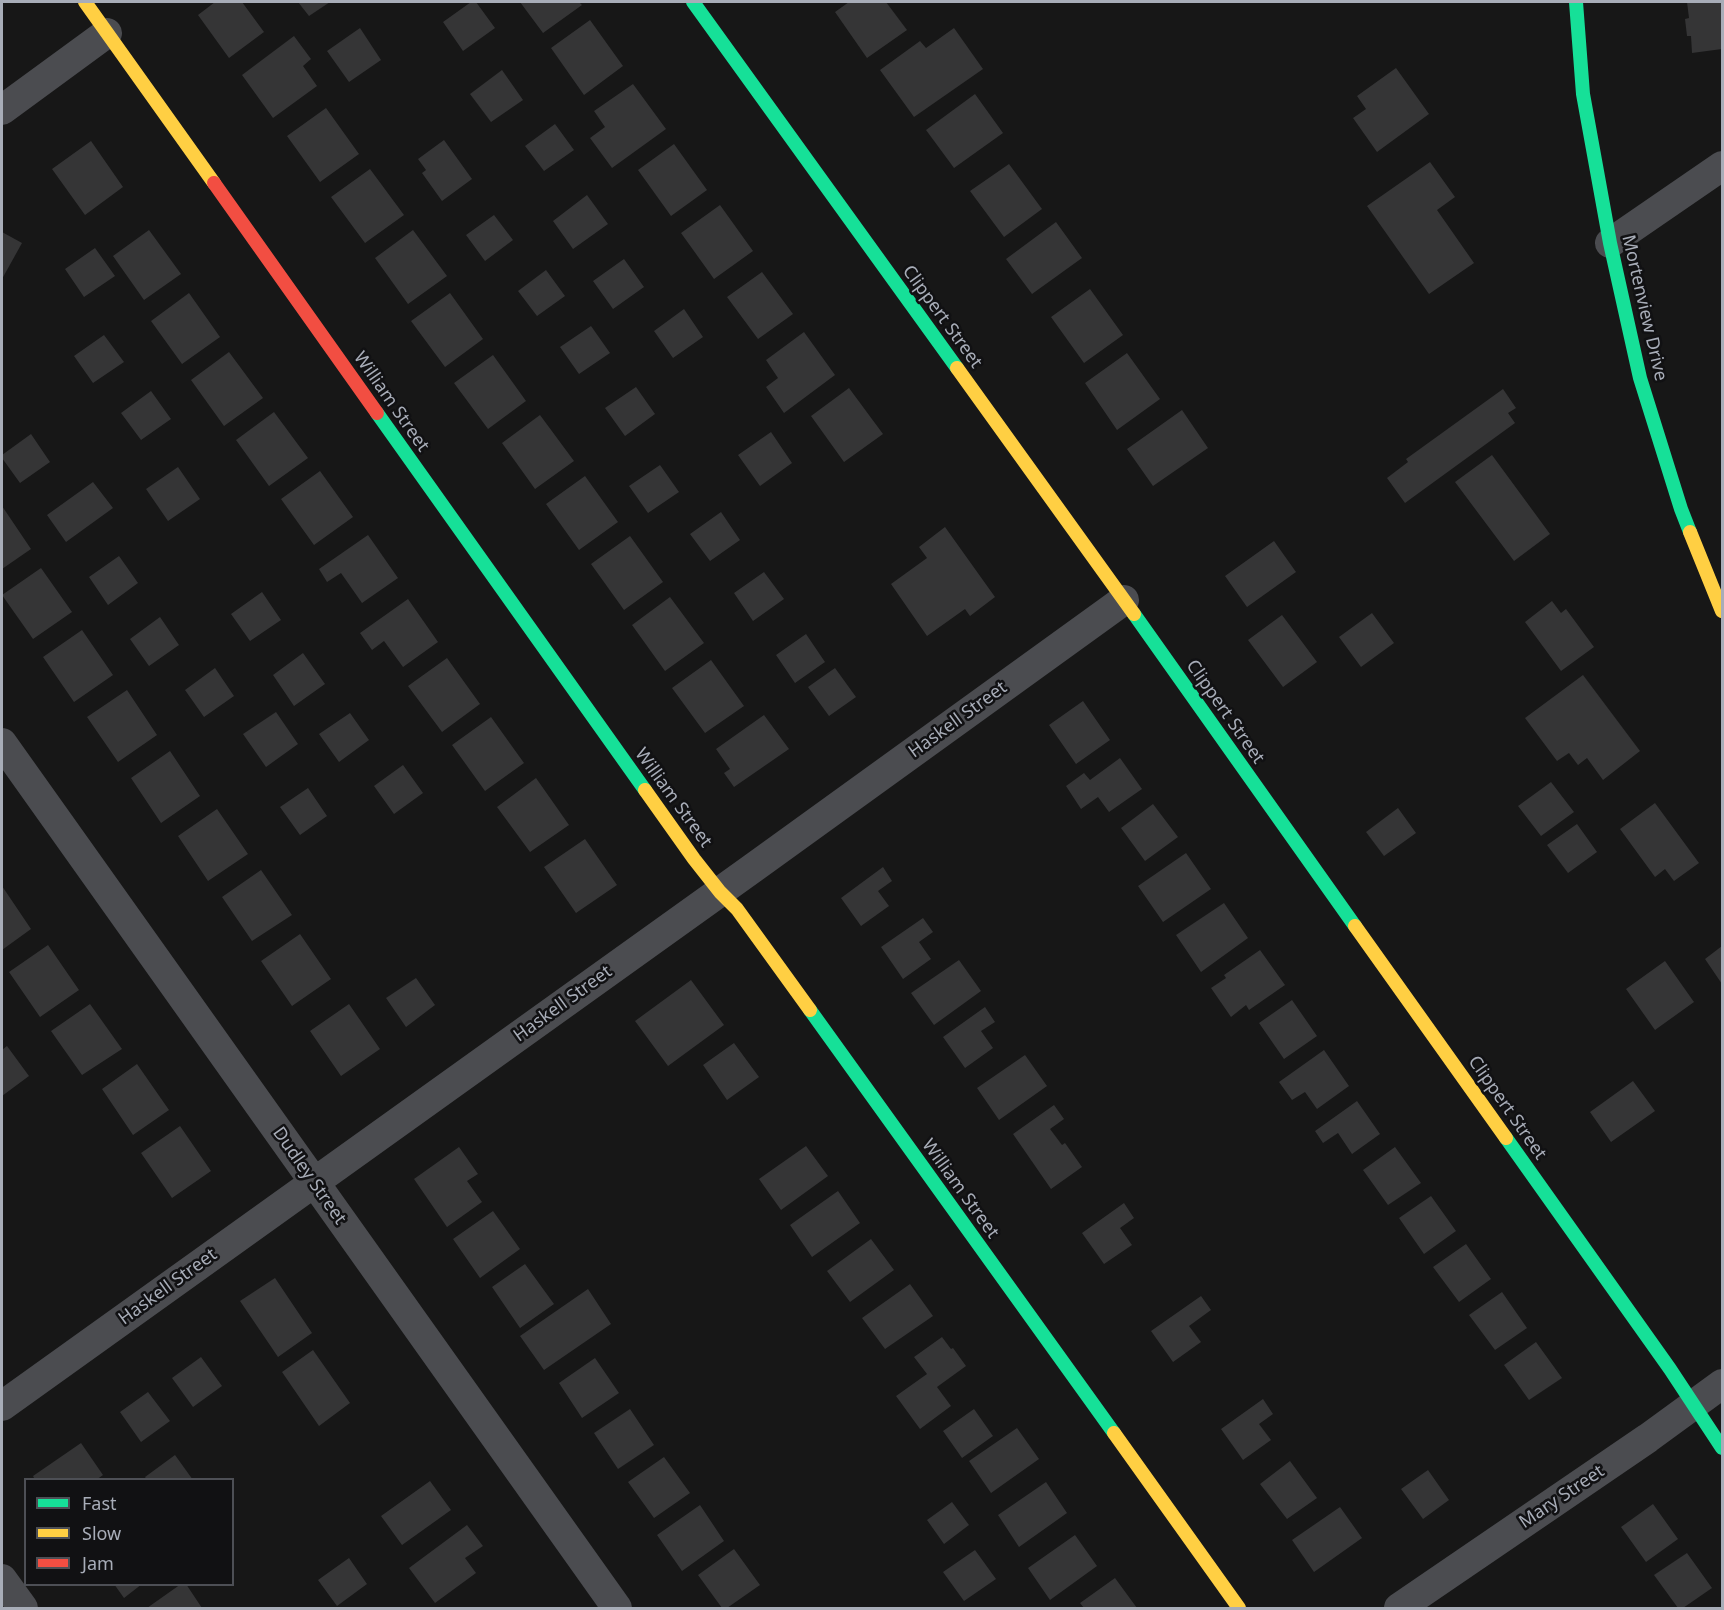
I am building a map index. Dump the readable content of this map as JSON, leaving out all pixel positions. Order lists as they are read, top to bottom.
{
  "streets": {
    "street": [
      "Mortenview Drive",
      "Clippert Street",
      "William Street",
      "Haskell Street",
      "Dudley Street",
      "Mary Street"
    ]
  },
  "crossings": [
    ["Clippert Street", "Haskell Street"],
    ["Clippert Street", "Mary Street"],
    ["William Street", "Haskell Street"],
    ["Haskell Street", "Dudley Street"]
  ],
  "legend": ["Fast", "Slow", "Jam"]
}
